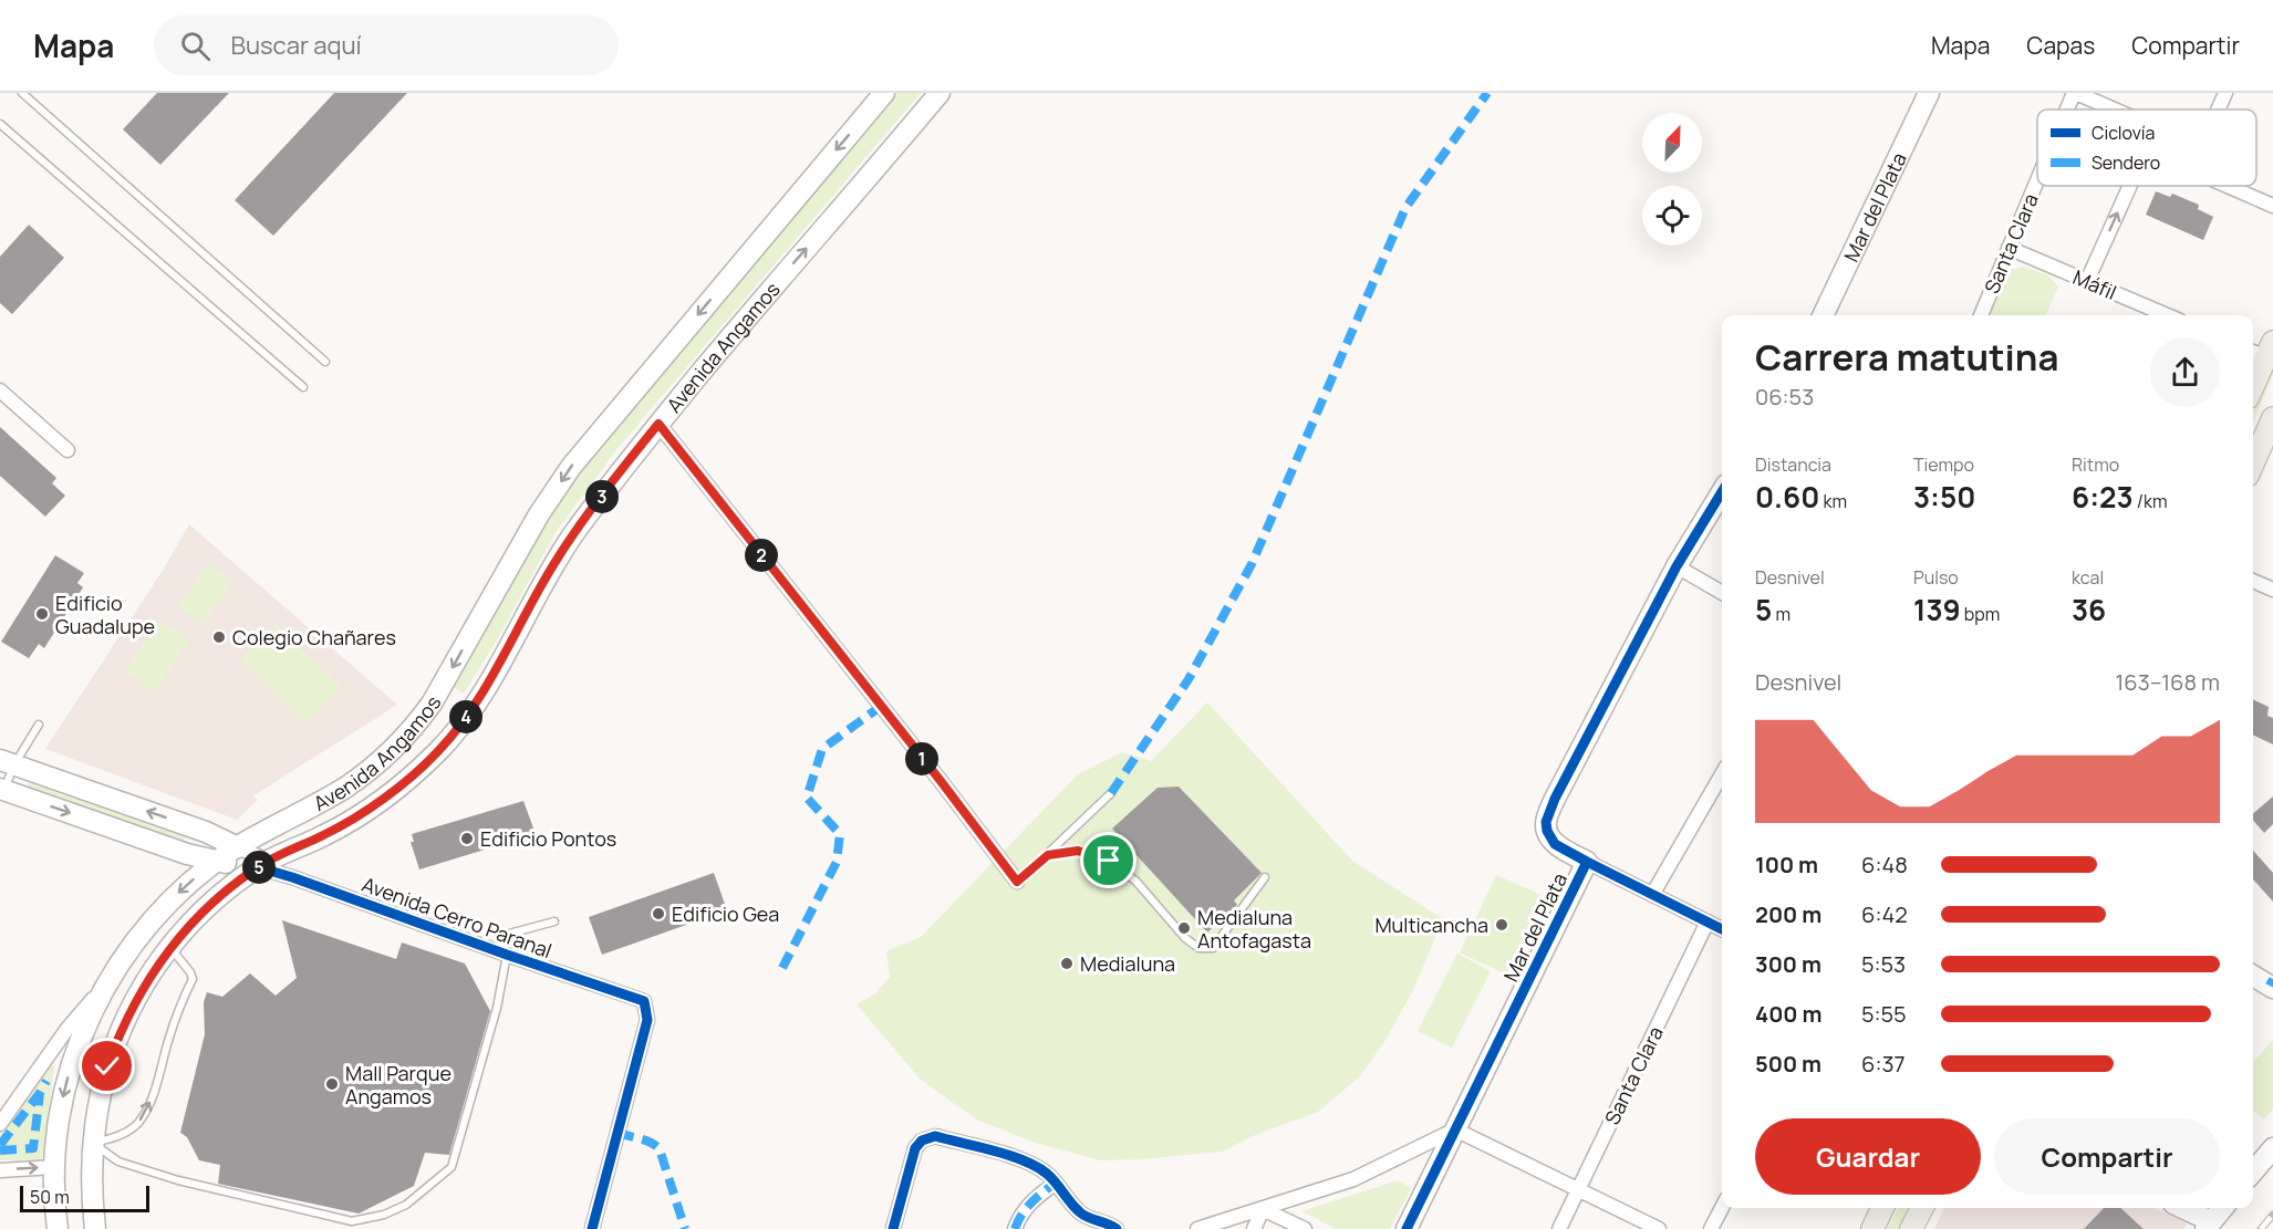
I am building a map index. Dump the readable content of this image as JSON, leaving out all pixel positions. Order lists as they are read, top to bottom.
{
  "streets": {
    "main road": ["Mar del Plata", "Avenida Angamos", "Avenida Cerro Paranal"],
    "street": ["Santa Clara", "Máfil"]
  },
  "crossings": [
    ["Santa Clara", "Máfil"],
    ["Avenida Angamos", "Avenida Cerro Paranal"]
  ],
  "places": [
    "Edificio Guadalupe",
    "Colegio Chañares",
    "Edificio Pontos",
    "Edificio Gea",
    "Multicancha",
    "Medialuna Antofagasta",
    "Medialuna",
    "Mall Parque Angamos"
  ],
  "legend": ["Ciclovía", "Sendero"],
  "scale_bar": "50 m",
  "north": "top right",
  "page": {
    "header": "Mapa",
    "search": "Buscar aquí",
    "nav": ["Mapa", "Capas", "Compartir"],
    "heading": ["Carrera matutina", "06:53"],
    "stats": [
      ["Distancia", "0.60 km"],
      ["Tiempo", "3:50"],
      ["Ritmo", "6:23 /km"],
      ["Desnivel", "5 m"],
      ["Pulso", "139 bpm"],
      ["kcal", "36"]
    ],
    "pins": [
      "3",
      "2",
      "4",
      "1",
      "5"
    ],
    "chart": ["Desnivel", "163–168 m"],
    "list": [
      {
        "name": "100 m",
        "note": "6:48"
      },
      {
        "name": "200 m",
        "note": "6:42"
      },
      {
        "name": "300 m",
        "note": "5:53"
      },
      {
        "name": "400 m",
        "note": "5:55"
      },
      {
        "name": "500 m",
        "note": "6:37"
      }
    ],
    "buttons": ["Guardar", "Compartir"],
    "scale": "50 m"
  }
}
